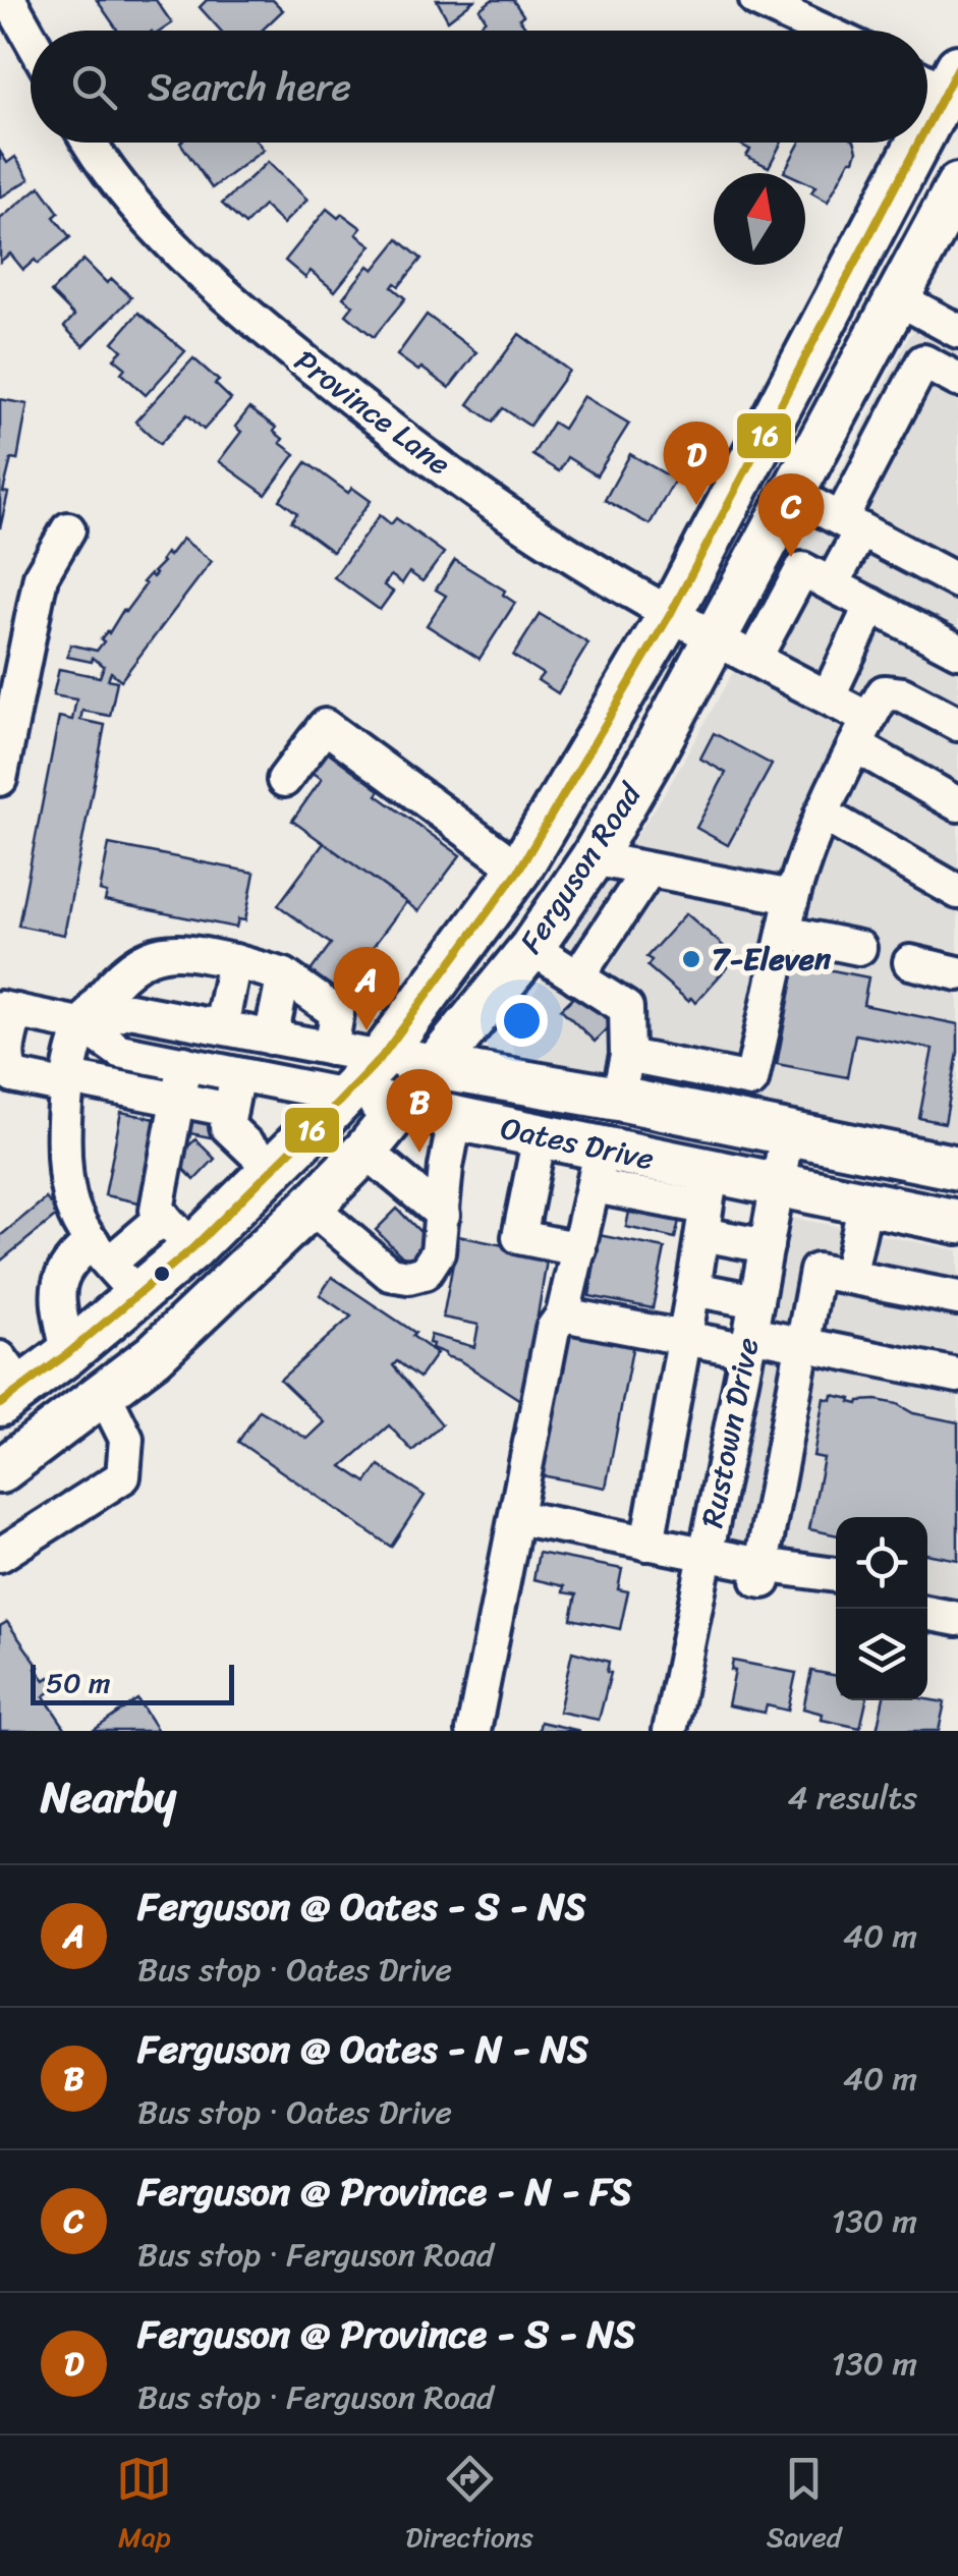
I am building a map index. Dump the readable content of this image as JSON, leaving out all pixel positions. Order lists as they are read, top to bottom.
{
  "streets": {
    "main road": ["Ferguson Road", "Oates Drive"],
    "street": ["Province Lane", "Rustown Drive"]
  },
  "crossings": [
    ["Province Lane", "Ferguson Road"],
    ["Ferguson Road", "Oates Drive"],
    ["Oates Drive", "Rustown Drive"]
  ],
  "places": ["7-Eleven"],
  "lines": ["transit line 16"],
  "scale_bar": "50 m",
  "north": "top",
  "page": {
    "search": "Search here",
    "pins": [
      "D",
      "C",
      "A",
      "B"
    ],
    "scale": "50 m",
    "heading": ["Nearby", "4 results"],
    "list": [
      {
        "mark": "A",
        "name": "Ferguson @ Oates - S - NS",
        "note": "Bus stop · Oates Drive",
        "value": "40 m"
      },
      {
        "mark": "B",
        "name": "Ferguson @ Oates - N - NS",
        "note": "Bus stop · Oates Drive",
        "value": "40 m"
      },
      {
        "mark": "C",
        "name": "Ferguson @ Province - N - FS",
        "note": "Bus stop · Ferguson Road",
        "value": "130 m"
      },
      {
        "mark": "D",
        "name": "Ferguson @ Province - S - NS",
        "note": "Bus stop · Ferguson Road",
        "value": "130 m"
      }
    ],
    "nav": ["Map", "Directions", "Saved"]
  }
}
